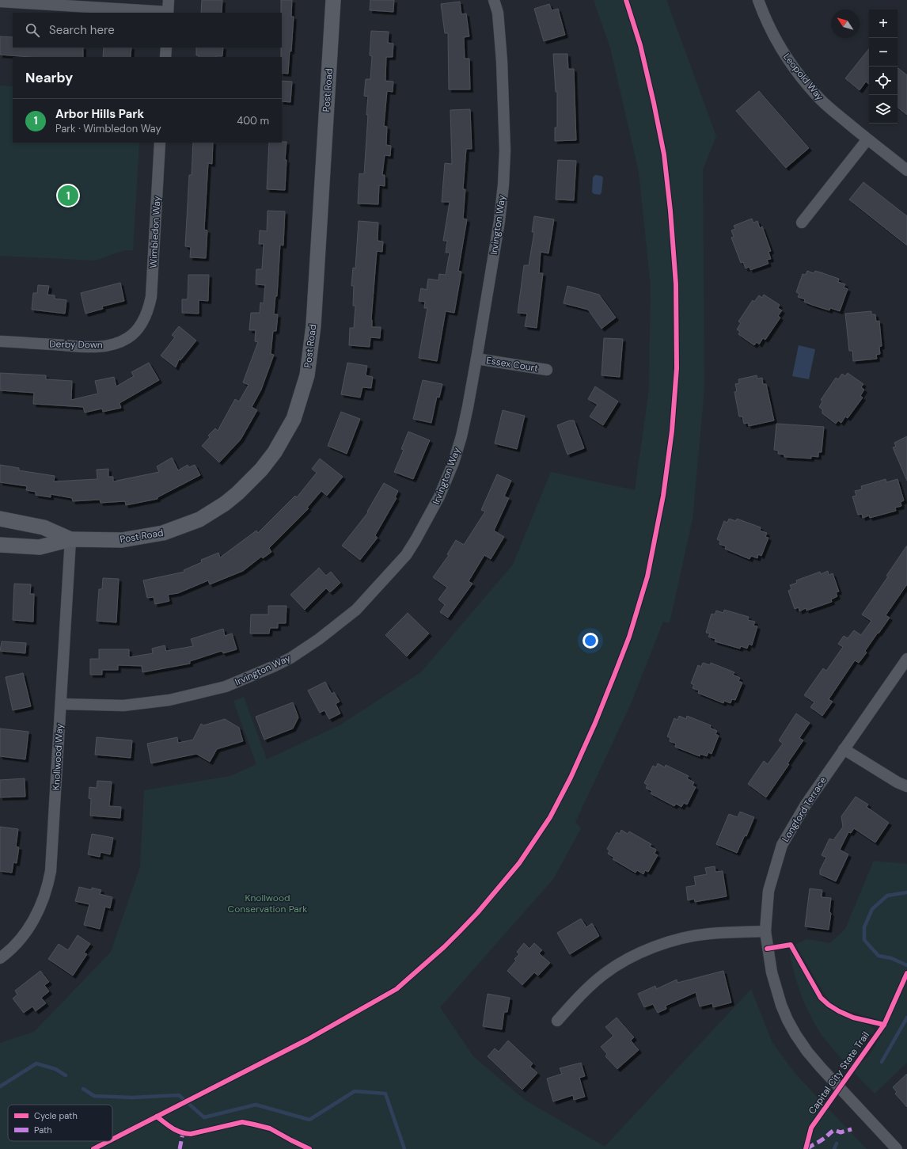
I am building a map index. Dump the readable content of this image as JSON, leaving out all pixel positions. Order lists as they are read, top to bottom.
{
  "streets": {
    "street": [
      "Leopold Way",
      "Post Road",
      "Irvington Way",
      "Wimbledon Way",
      "Derby Down",
      "Essex Court",
      "Knollwood Way",
      "Longford Terrace"
    ],
    "cycle path": ["Capital City State Trail"]
  },
  "crossings": [
    ["Post Road", "Knollwood Way"],
    ["Irvington Way", "Essex Court"],
    ["Irvington Way", "Knollwood Way"],
    ["Wimbledon Way", "Derby Down"]
  ],
  "parks": ["Knollwood Conservation Park"],
  "legend": ["Cycle path", "Path"],
  "north": "top left",
  "page": {
    "map_buttons": ["+", "−"],
    "search": "Search here",
    "heading": "Nearby",
    "list": [
      {
        "mark": "1",
        "name": "Arbor Hills Park",
        "note": "Park · Wimbledon Way",
        "value": "400 m"
      }
    ],
    "pins": "1"
  }
}
